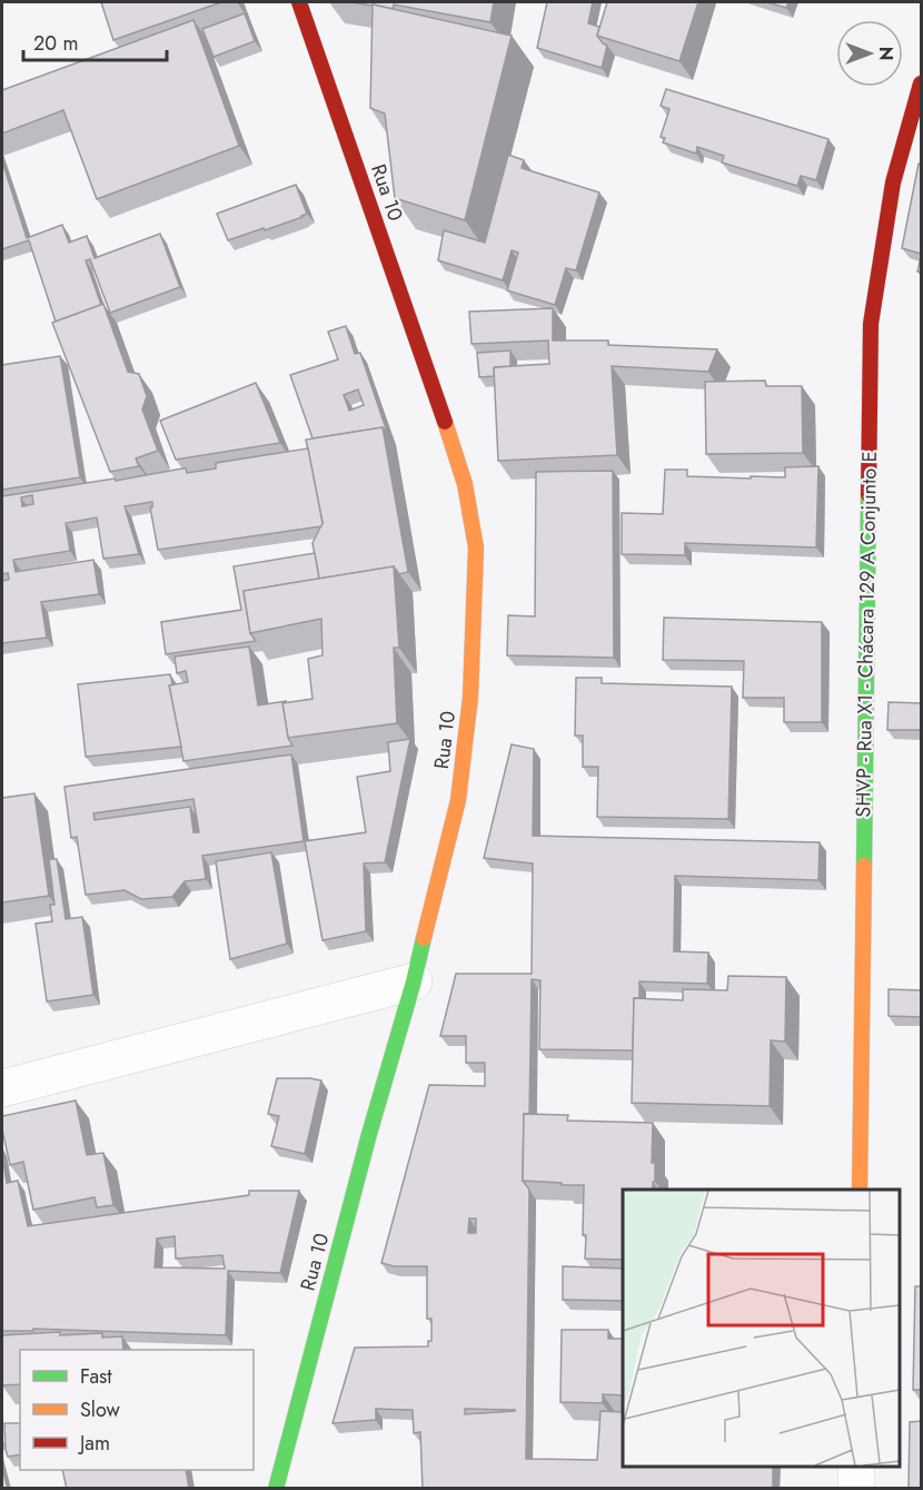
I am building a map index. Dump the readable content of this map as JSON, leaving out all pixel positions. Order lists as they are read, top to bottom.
{
  "streets": {
    "street": ["Rua 10", "SHVP - Rua X1 - Chácara 129 A Conjunto E"]
  },
  "legend": ["Fast", "Slow", "Jam"],
  "scale_bar": "20 m",
  "north": "right"
}
